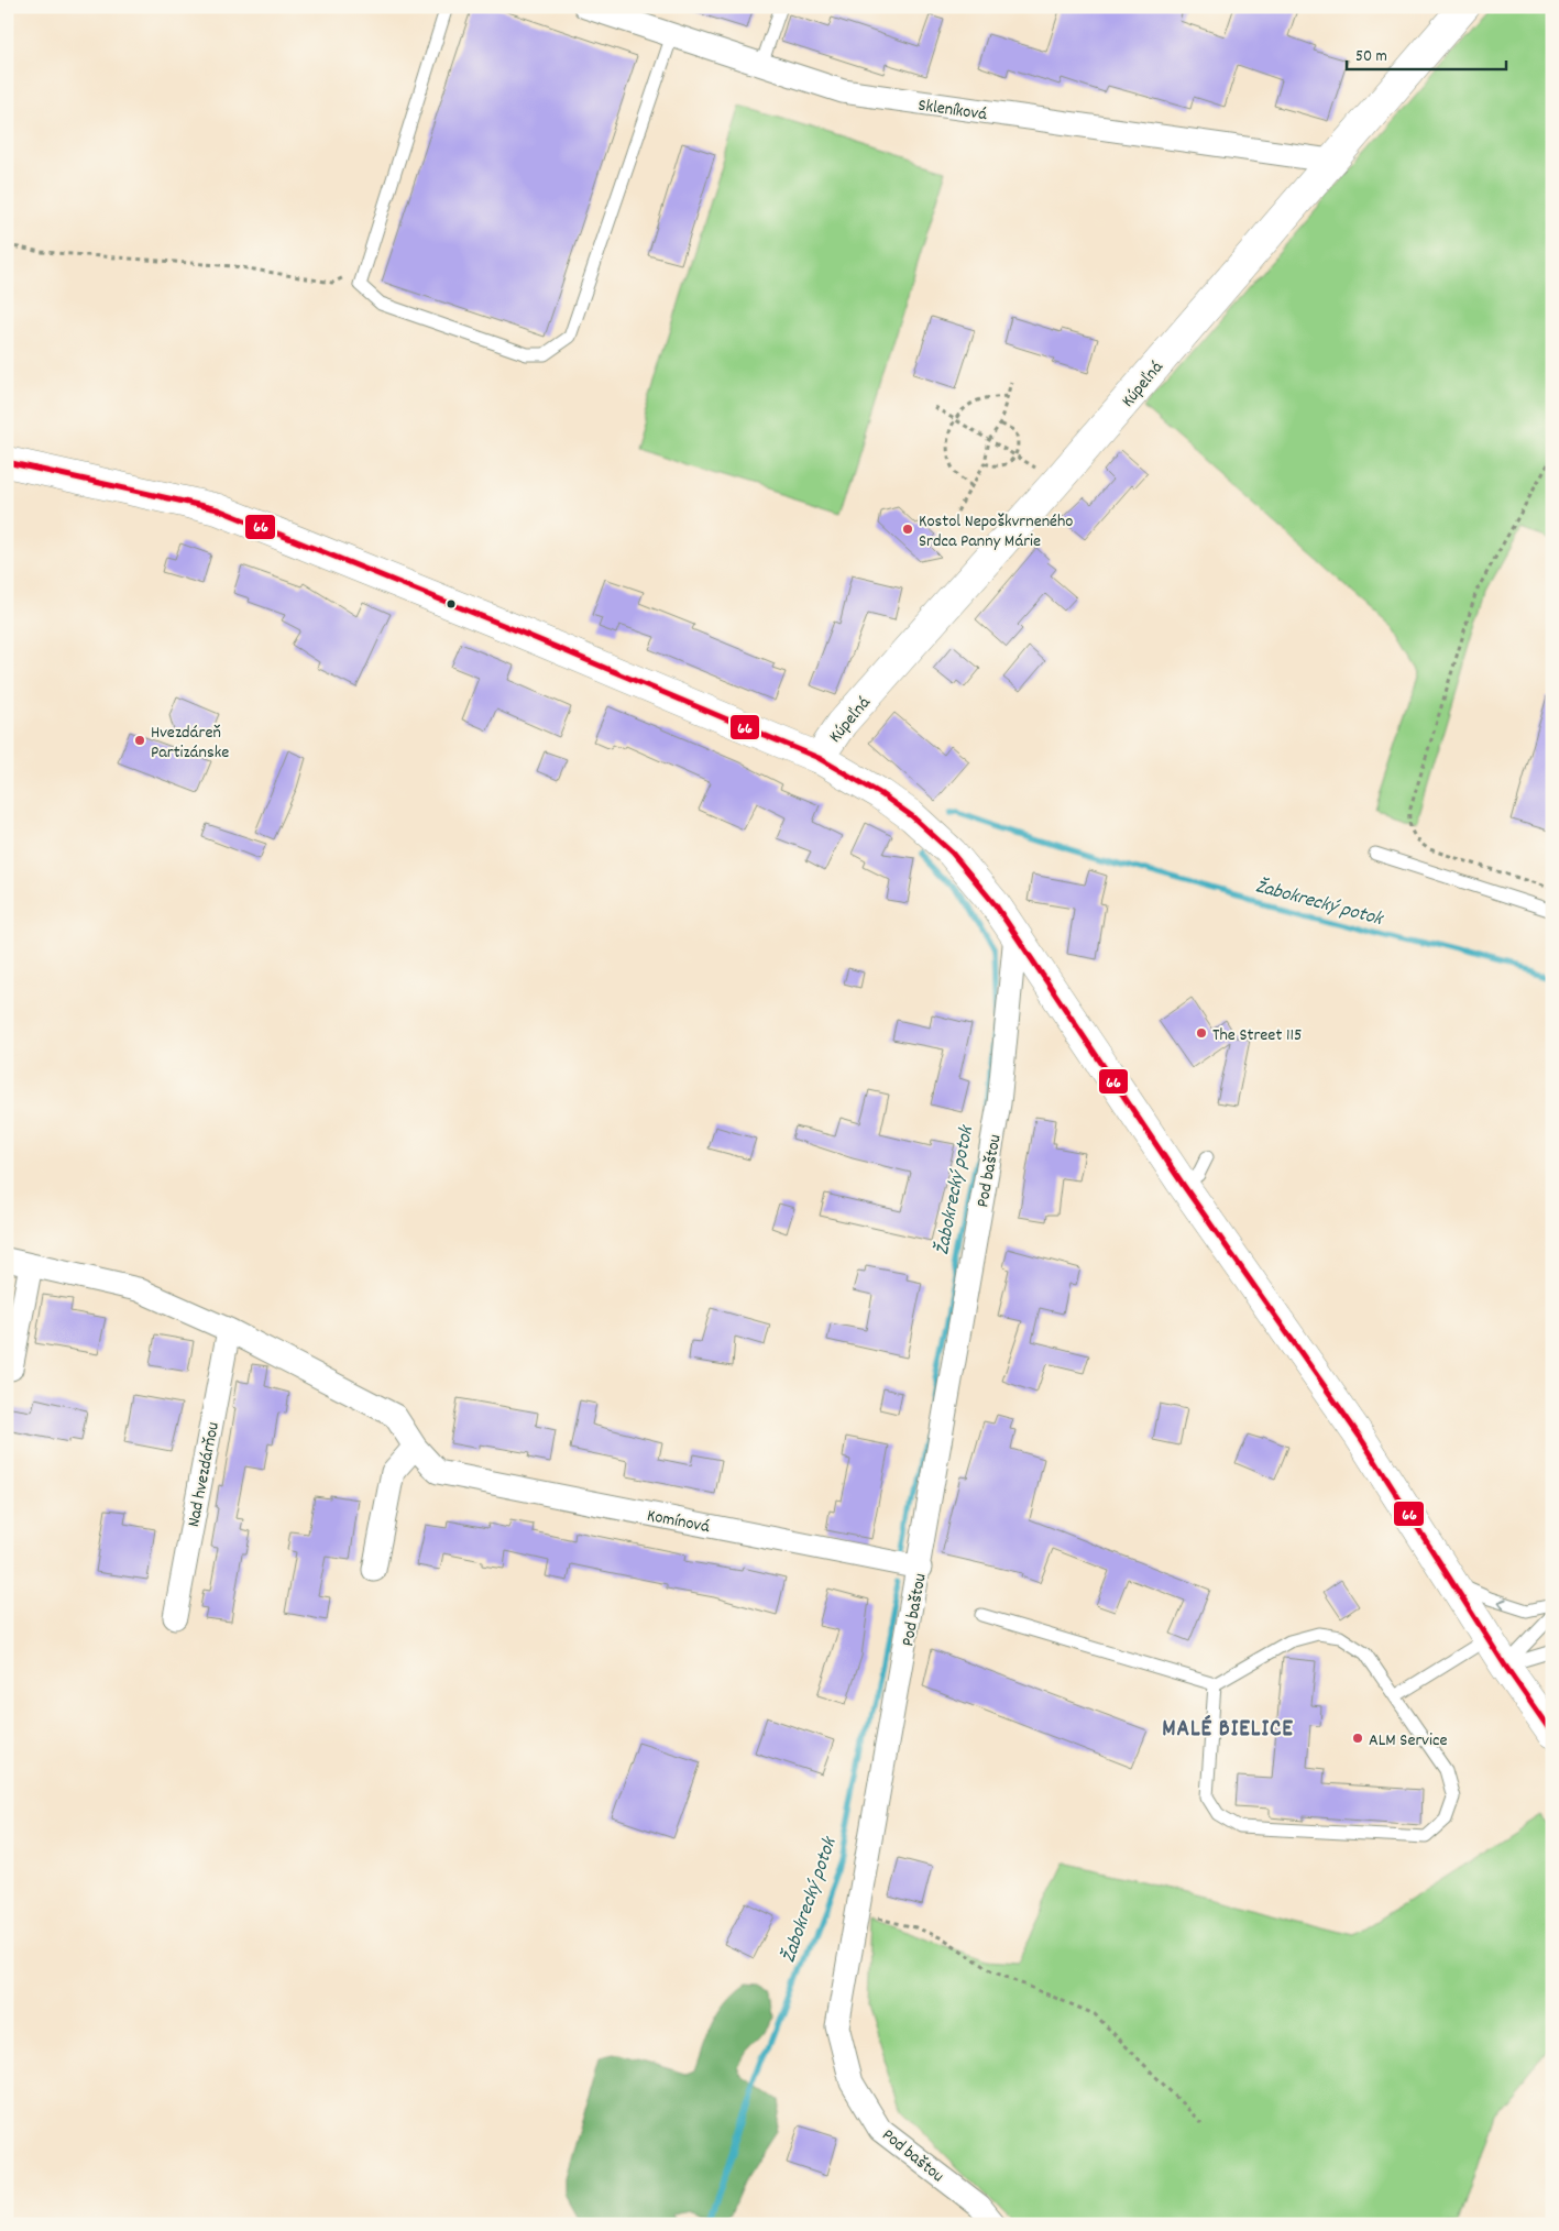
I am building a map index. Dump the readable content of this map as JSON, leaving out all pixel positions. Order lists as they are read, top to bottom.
{
  "streets": {
    "main road": ["Kúpeľná"],
    "street": [
      "Skleníková",
      "Pod baštou",
      "Nad hvezdárňou",
      "Komínová"
    ]
  },
  "crossings": [
    ["Skleníková", "Kúpeľná"],
    ["Pod baštou", "Komínová"]
  ],
  "districts": ["MALÉ BIELICE"],
  "water": ["Žabokrecký potok"],
  "places": [
    "Kostol Nepoškvrneného Srdca Panny Márie",
    "Hvezdáreň Partizánske",
    "The Street 115",
    "ALM Service"
  ],
  "lines": ["transit line 66"],
  "scale_bar": "50 m"
}
